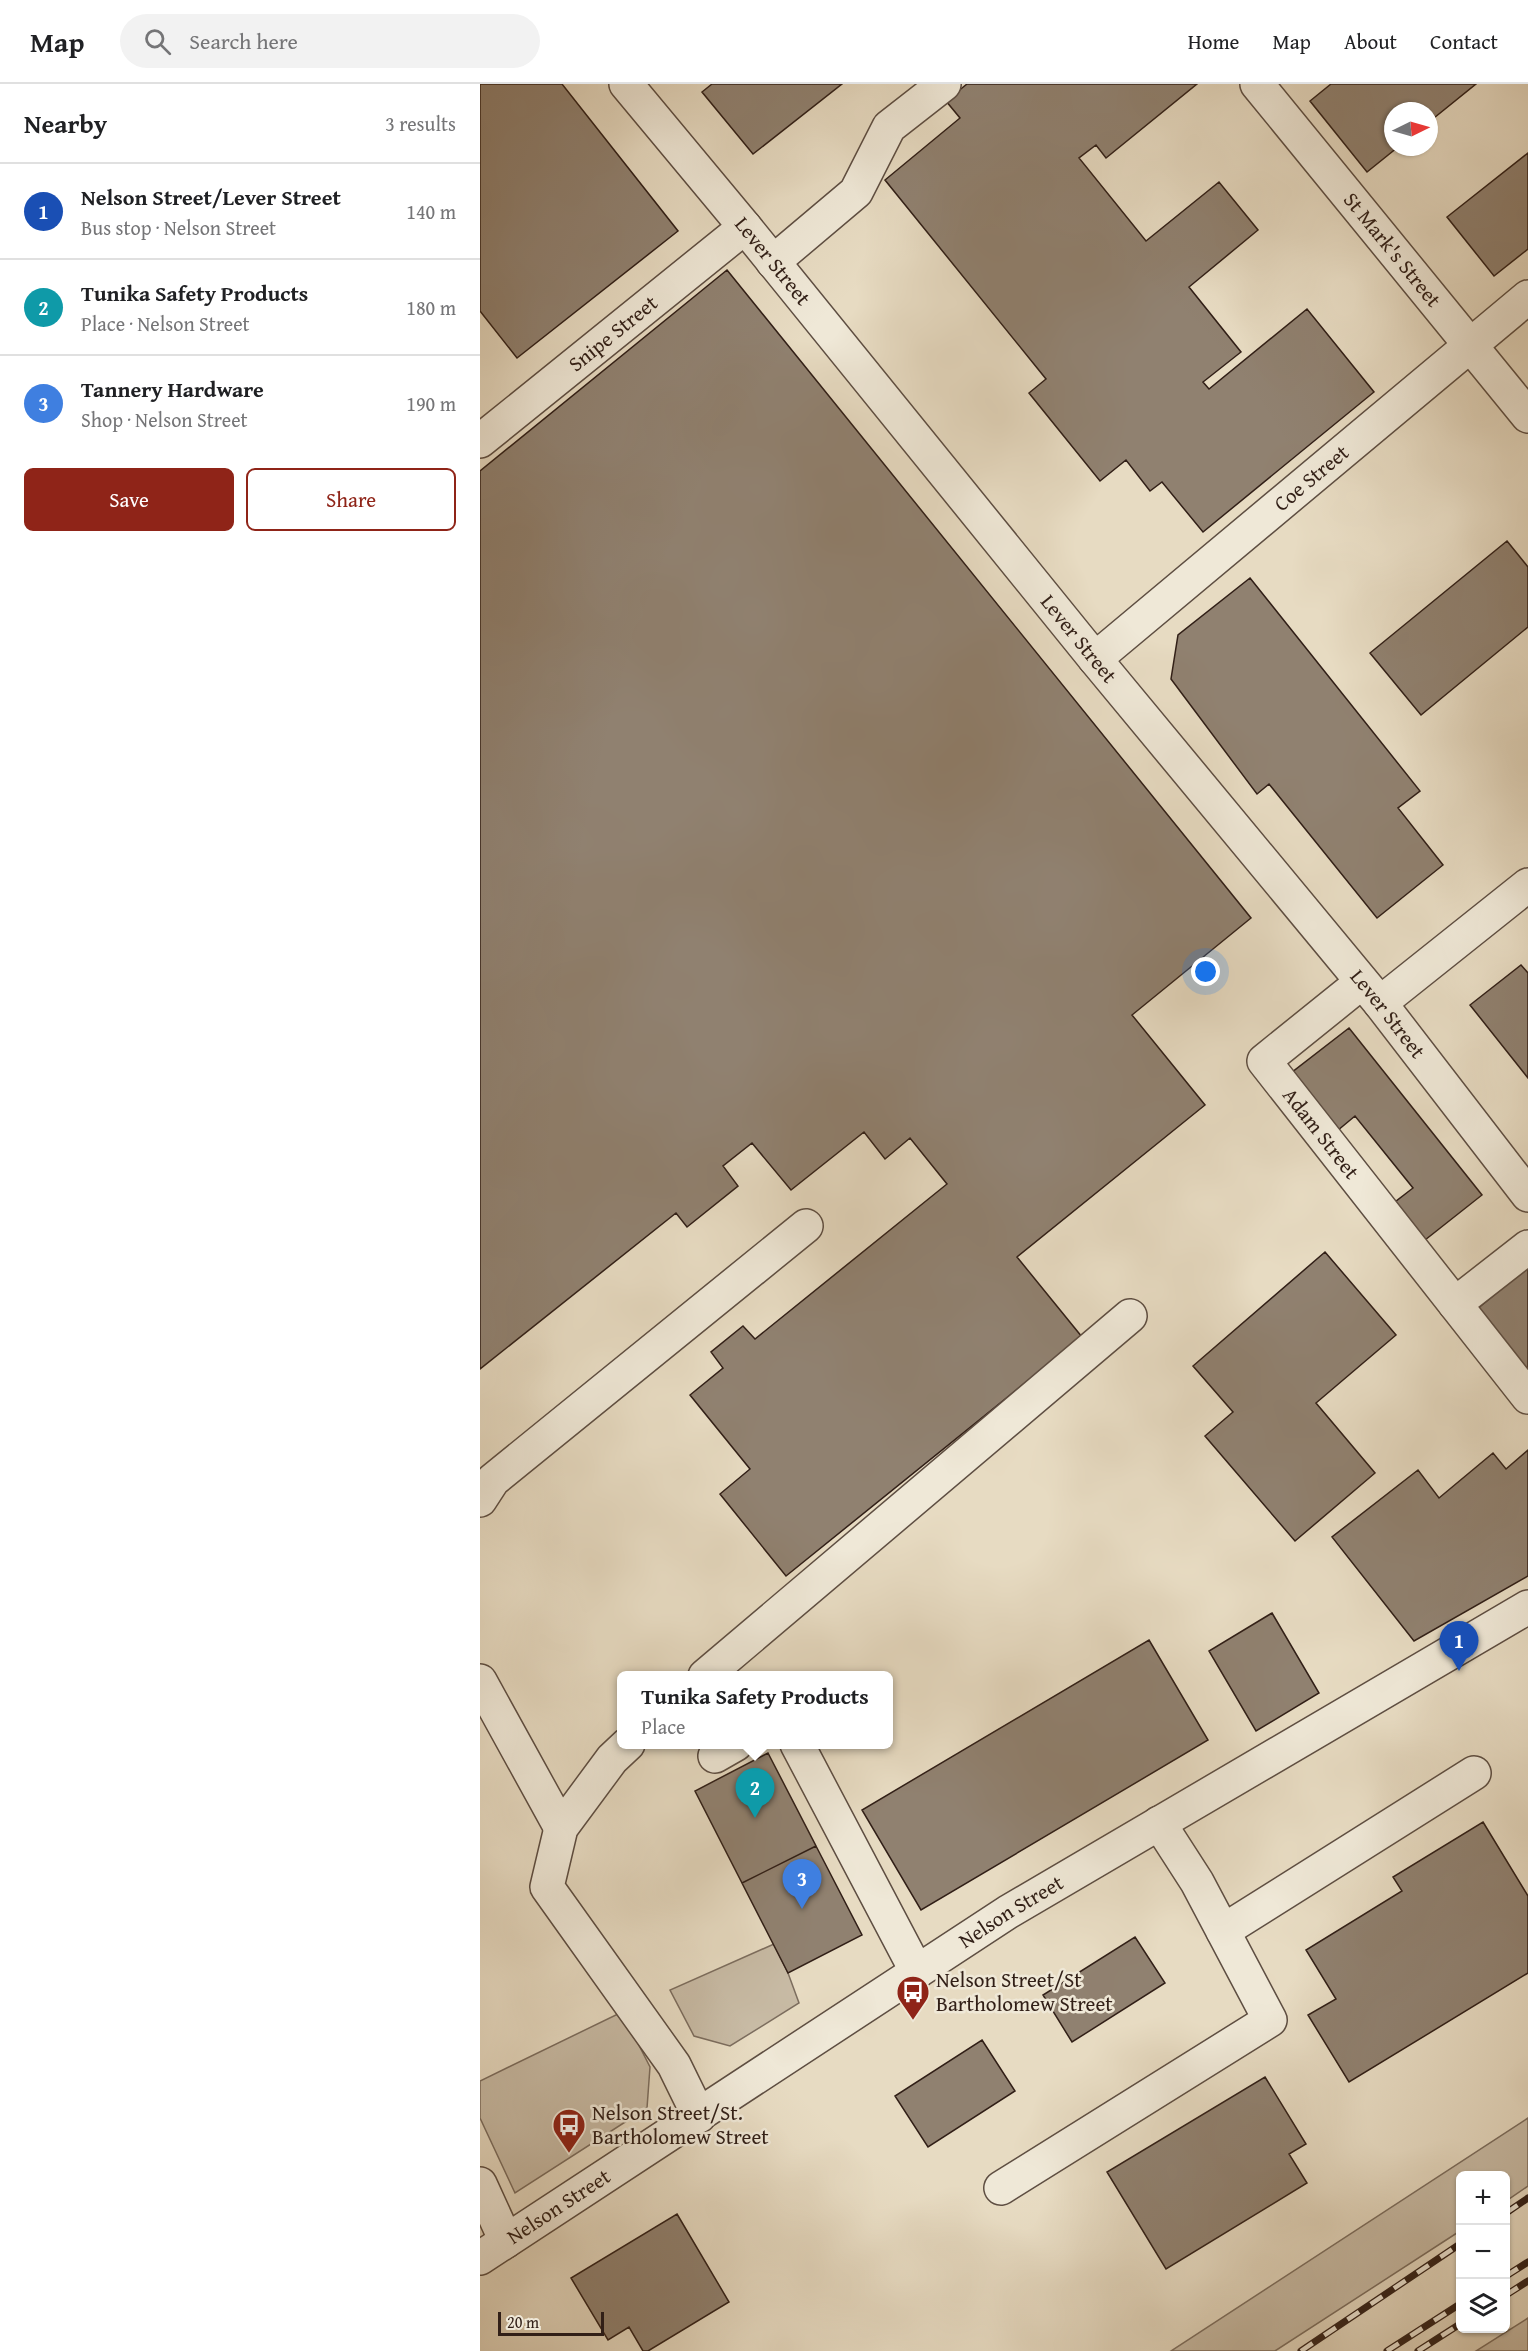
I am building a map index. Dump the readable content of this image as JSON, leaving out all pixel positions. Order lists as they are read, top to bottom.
{
  "streets": {
    "street": [
      "St Mark's Street",
      "Lever Street",
      "Snipe Street",
      "Coe Street",
      "Adam Street",
      "Nelson Street"
    ]
  },
  "crossings": [
    ["St Mark's Street", "Coe Street"],
    ["Lever Street", "Snipe Street"],
    ["Lever Street", "Coe Street"],
    ["Lever Street", "Adam Street"]
  ],
  "places": {
    "bus stop": ["Nelson Street/St Bartholomew Street", "Nelson Street/St. Bartholomew Street"]
  },
  "scale_bar": "20 m",
  "north": "right",
  "page": {
    "header": "Map",
    "search": "Search here",
    "nav": [
      "Home",
      "Map",
      "About",
      "Contact"
    ],
    "heading": ["Nearby", "3 results"],
    "list": [
      {
        "mark": "1",
        "name": "Nelson Street/Lever Street",
        "note": "Bus stop · Nelson Street",
        "value": "140 m"
      },
      {
        "mark": "2",
        "name": "Tunika Safety Products",
        "note": "Place · Nelson Street",
        "value": "180 m"
      },
      {
        "mark": "3",
        "name": "Tannery Hardware",
        "note": "Shop · Nelson Street",
        "value": "190 m"
      }
    ],
    "buttons": ["Save", "Share"],
    "pins": ["1", "2", "3"],
    "popup": ["Tunika Safety Products", "Place"],
    "map_buttons": ["+", "−"],
    "scale": "20 m"
  }
}
